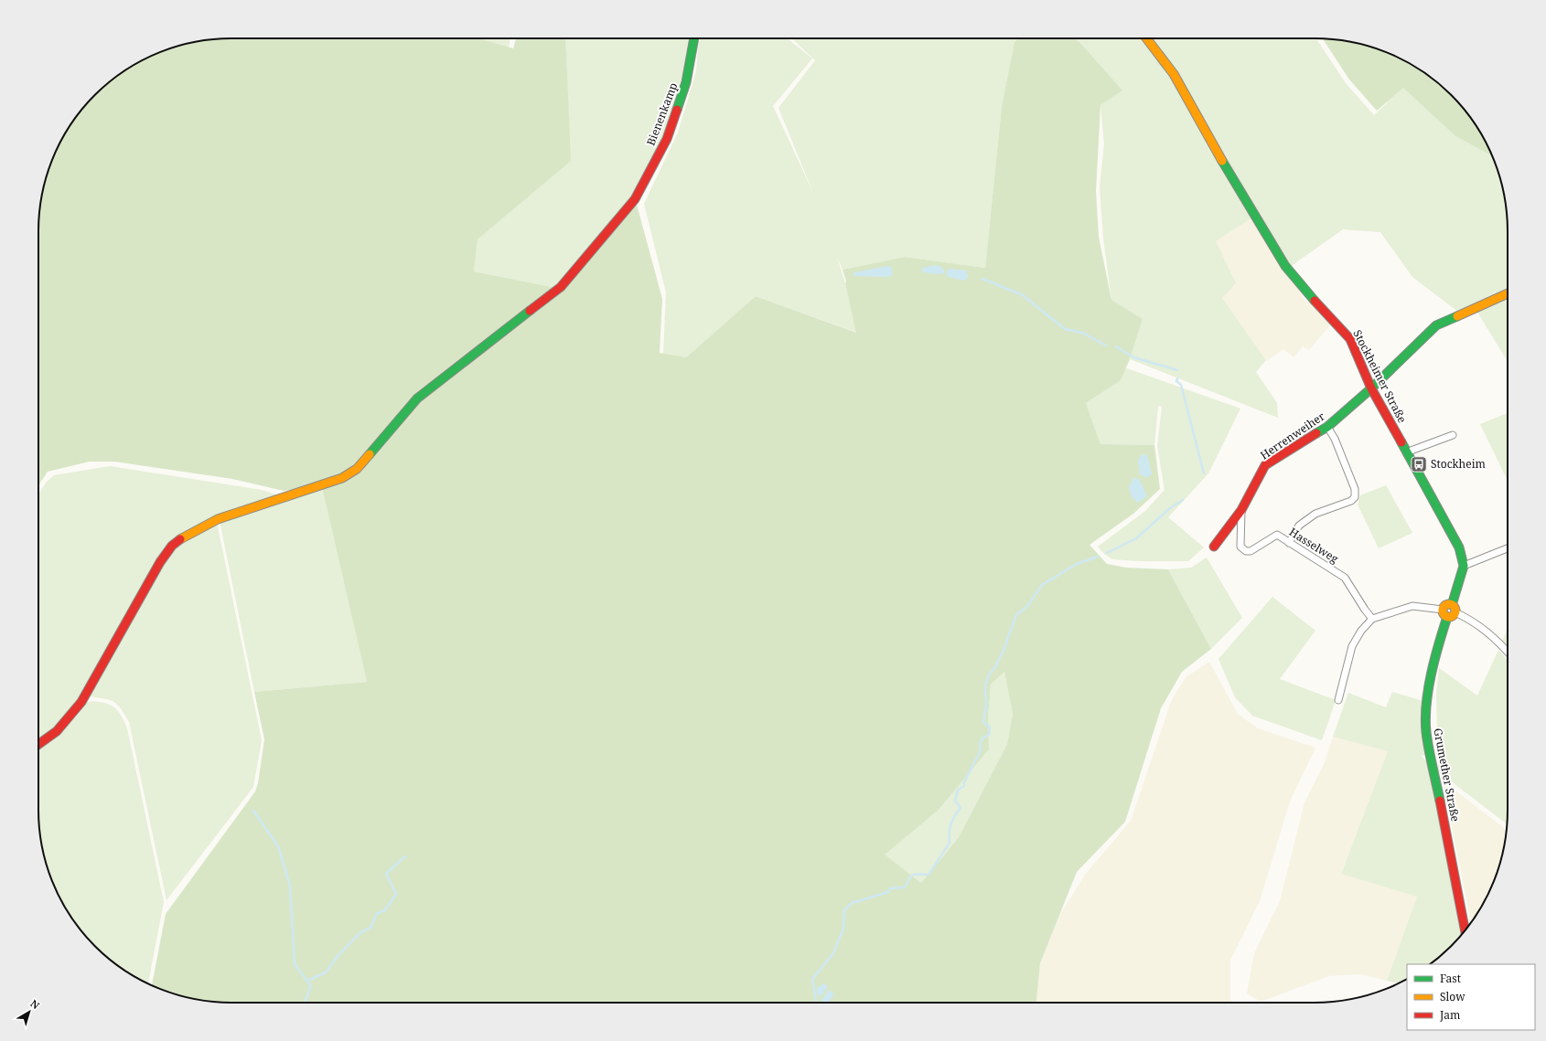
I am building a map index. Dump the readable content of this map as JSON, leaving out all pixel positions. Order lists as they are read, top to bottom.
{
  "streets": {
    "street": [
      "Bienenkamp",
      "Stockheimer Straße",
      "Herrenweiher",
      "Hasselweg",
      "Grumether Straße"
    ]
  },
  "crossings": [
    ["Stockheimer Straße", "Herrenweiher"],
    ["Stockheimer Straße", "Grumether Straße"],
    ["Herrenweiher", "Hasselweg"]
  ],
  "places": {
    "bus stop": ["Stockheim"]
  },
  "legend": ["Fast", "Slow", "Jam"],
  "north": "top right"
}
